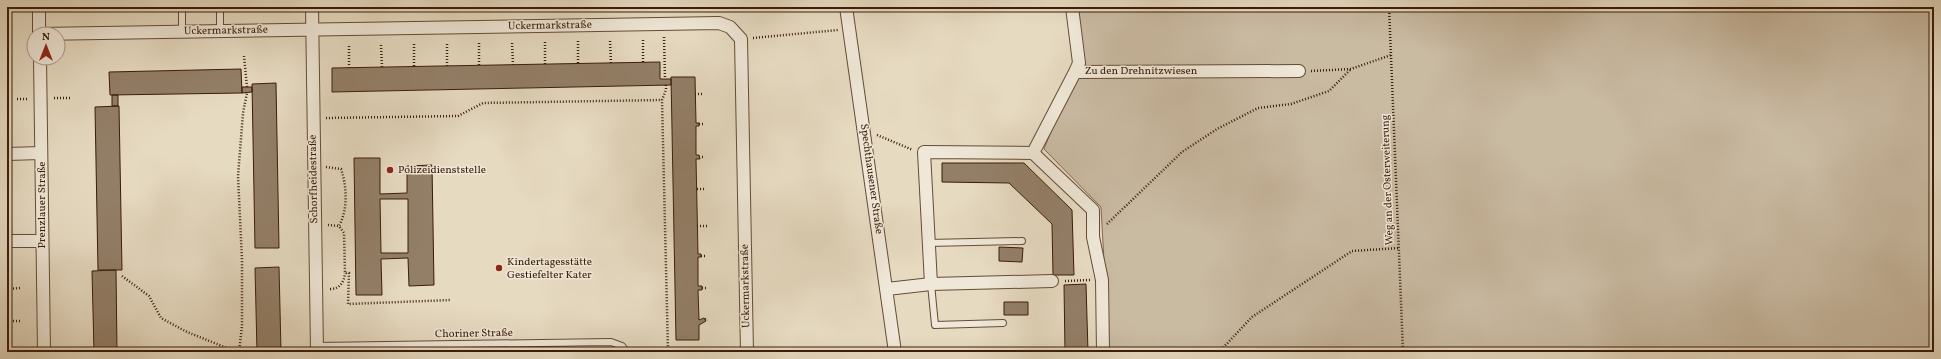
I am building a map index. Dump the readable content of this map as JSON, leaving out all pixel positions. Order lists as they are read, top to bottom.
{
  "streets": {
    "street": [
      "Uckermarkstraße",
      "Zu den Drehnitzwiesen",
      "Schorfheidestraße",
      "Spechthausener Straße",
      "Prenzlauer Straße"
    ],
    "lane": ["Choriner Straße"],
    "path": ["Weg an der Osterweiterung"]
  },
  "crossings": [
    ["Uckermarkstraße", "Schorfheidestraße"],
    ["Schorfheidestraße", "Choriner Straße"]
  ],
  "places": ["Polizeidienststelle", "Kindertagesstätte Gestiefelter Kater"],
  "north": "top"
}
